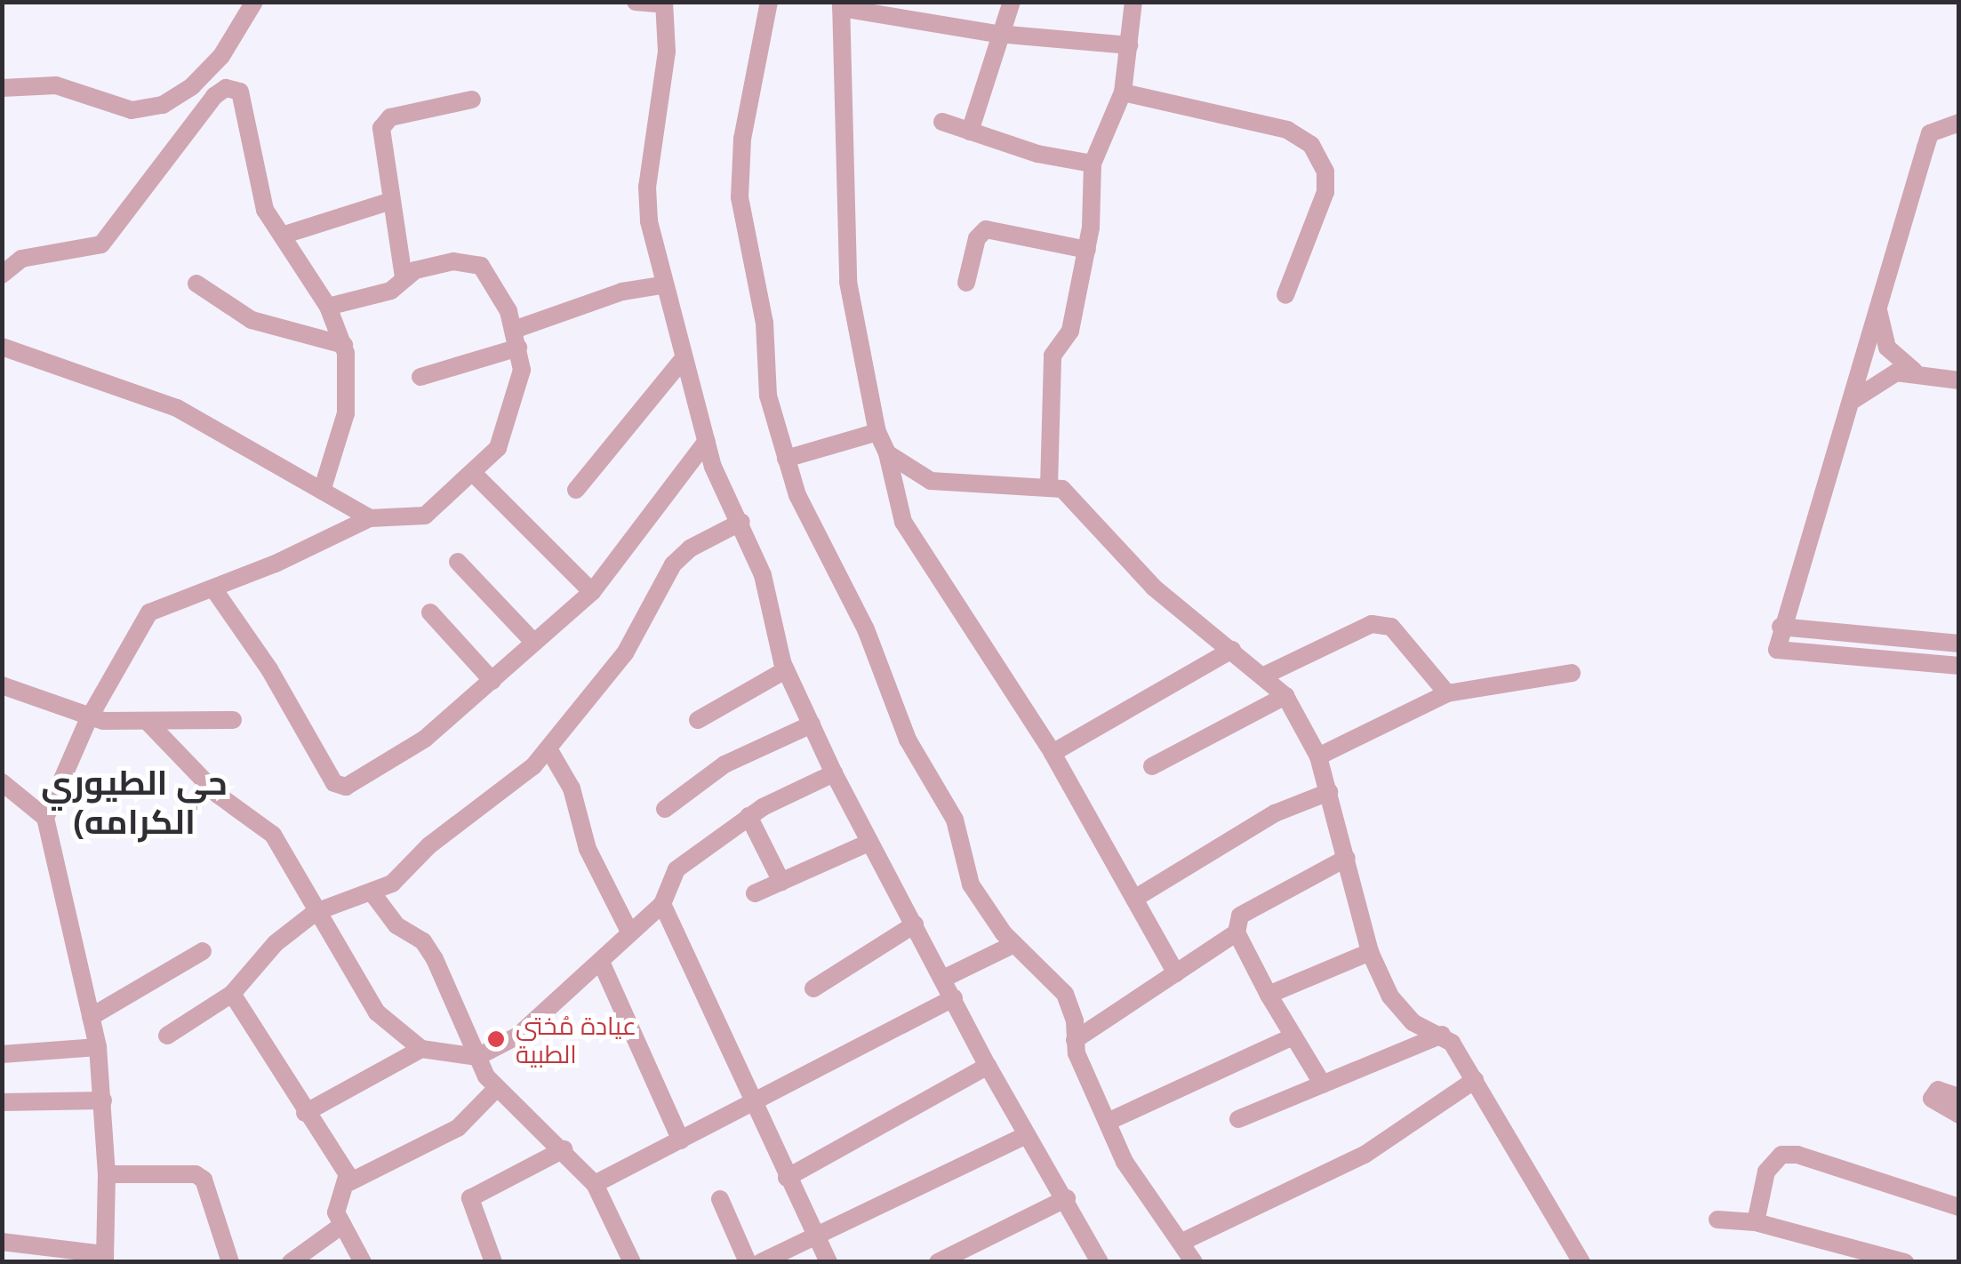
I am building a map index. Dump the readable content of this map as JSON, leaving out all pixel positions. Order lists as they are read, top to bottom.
{
  "districts": ["حي الطيوري (الكرامه"],
  "places": ["عيادة مُختي الطبية"]
}
